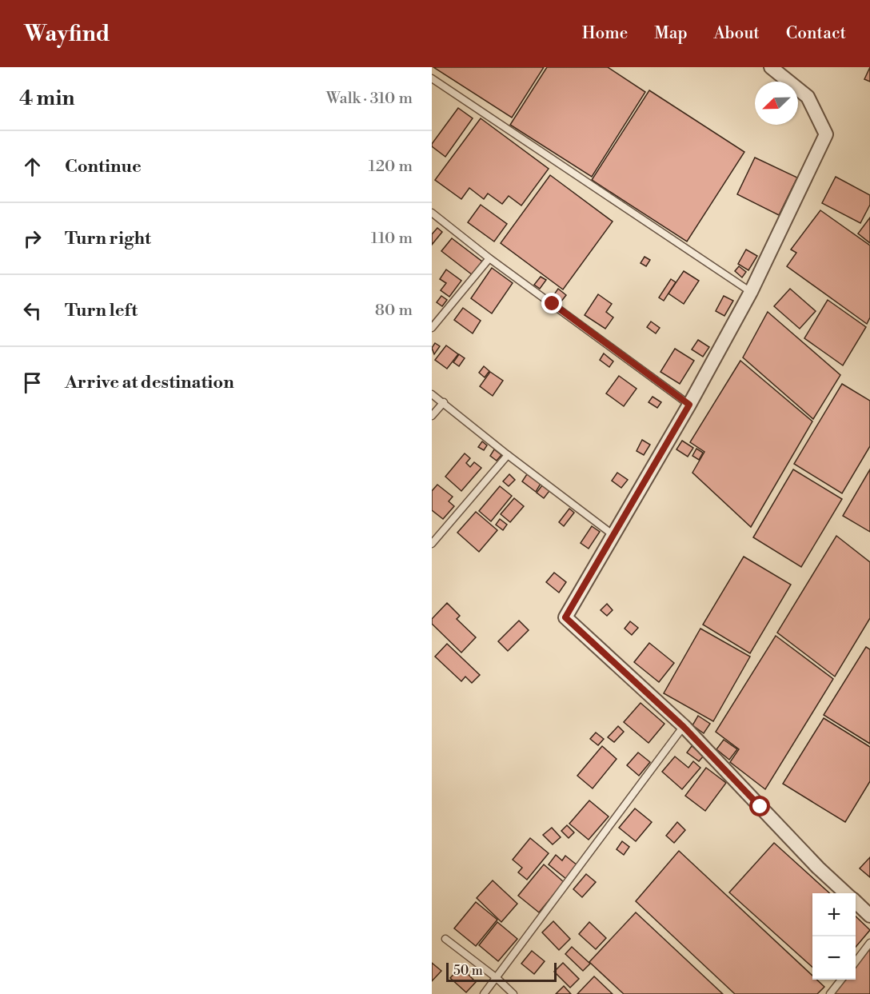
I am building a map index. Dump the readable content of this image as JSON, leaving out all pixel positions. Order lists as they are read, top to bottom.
{
  "scale_bar": "50 m",
  "north": "bottom left",
  "page": {
    "header": "Wayfind",
    "nav": [
      "Home",
      "Map",
      "About",
      "Contact"
    ],
    "heading": ["4 min", "Walk · 310 m"],
    "list": [
      ["Continue", "120 m"],
      ["Turn right", "110 m"],
      ["Turn left", "80 m"],
      "Arrive at destination"
    ],
    "map_buttons": ["+", "−"],
    "scale": "50 m"
  }
}
